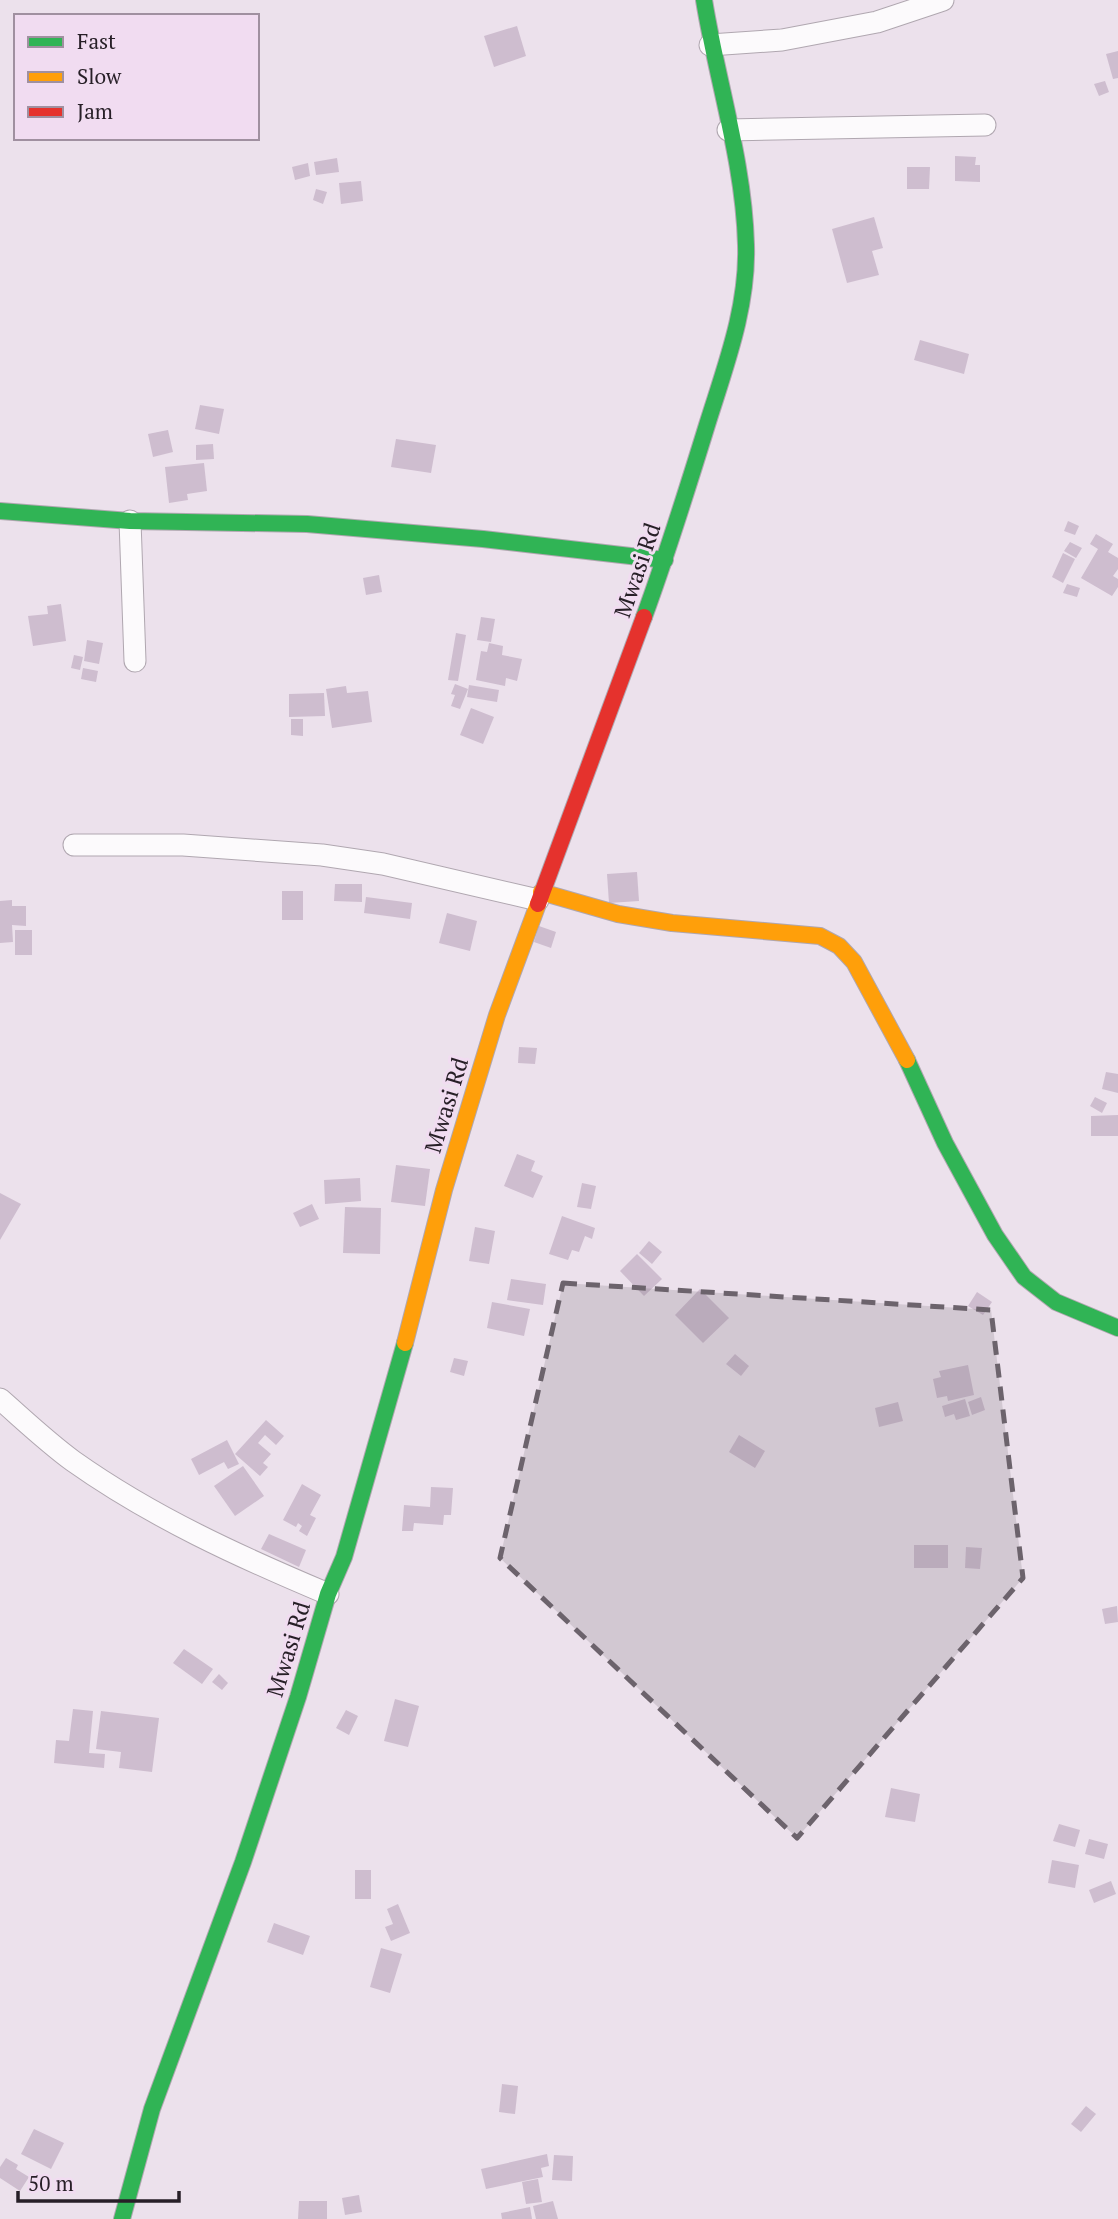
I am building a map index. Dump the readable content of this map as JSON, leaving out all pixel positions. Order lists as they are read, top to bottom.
{
  "streets": {
    "street": ["Mwasi Rd"]
  },
  "legend": ["Fast", "Slow", "Jam"],
  "scale_bar": "50 m"
}
